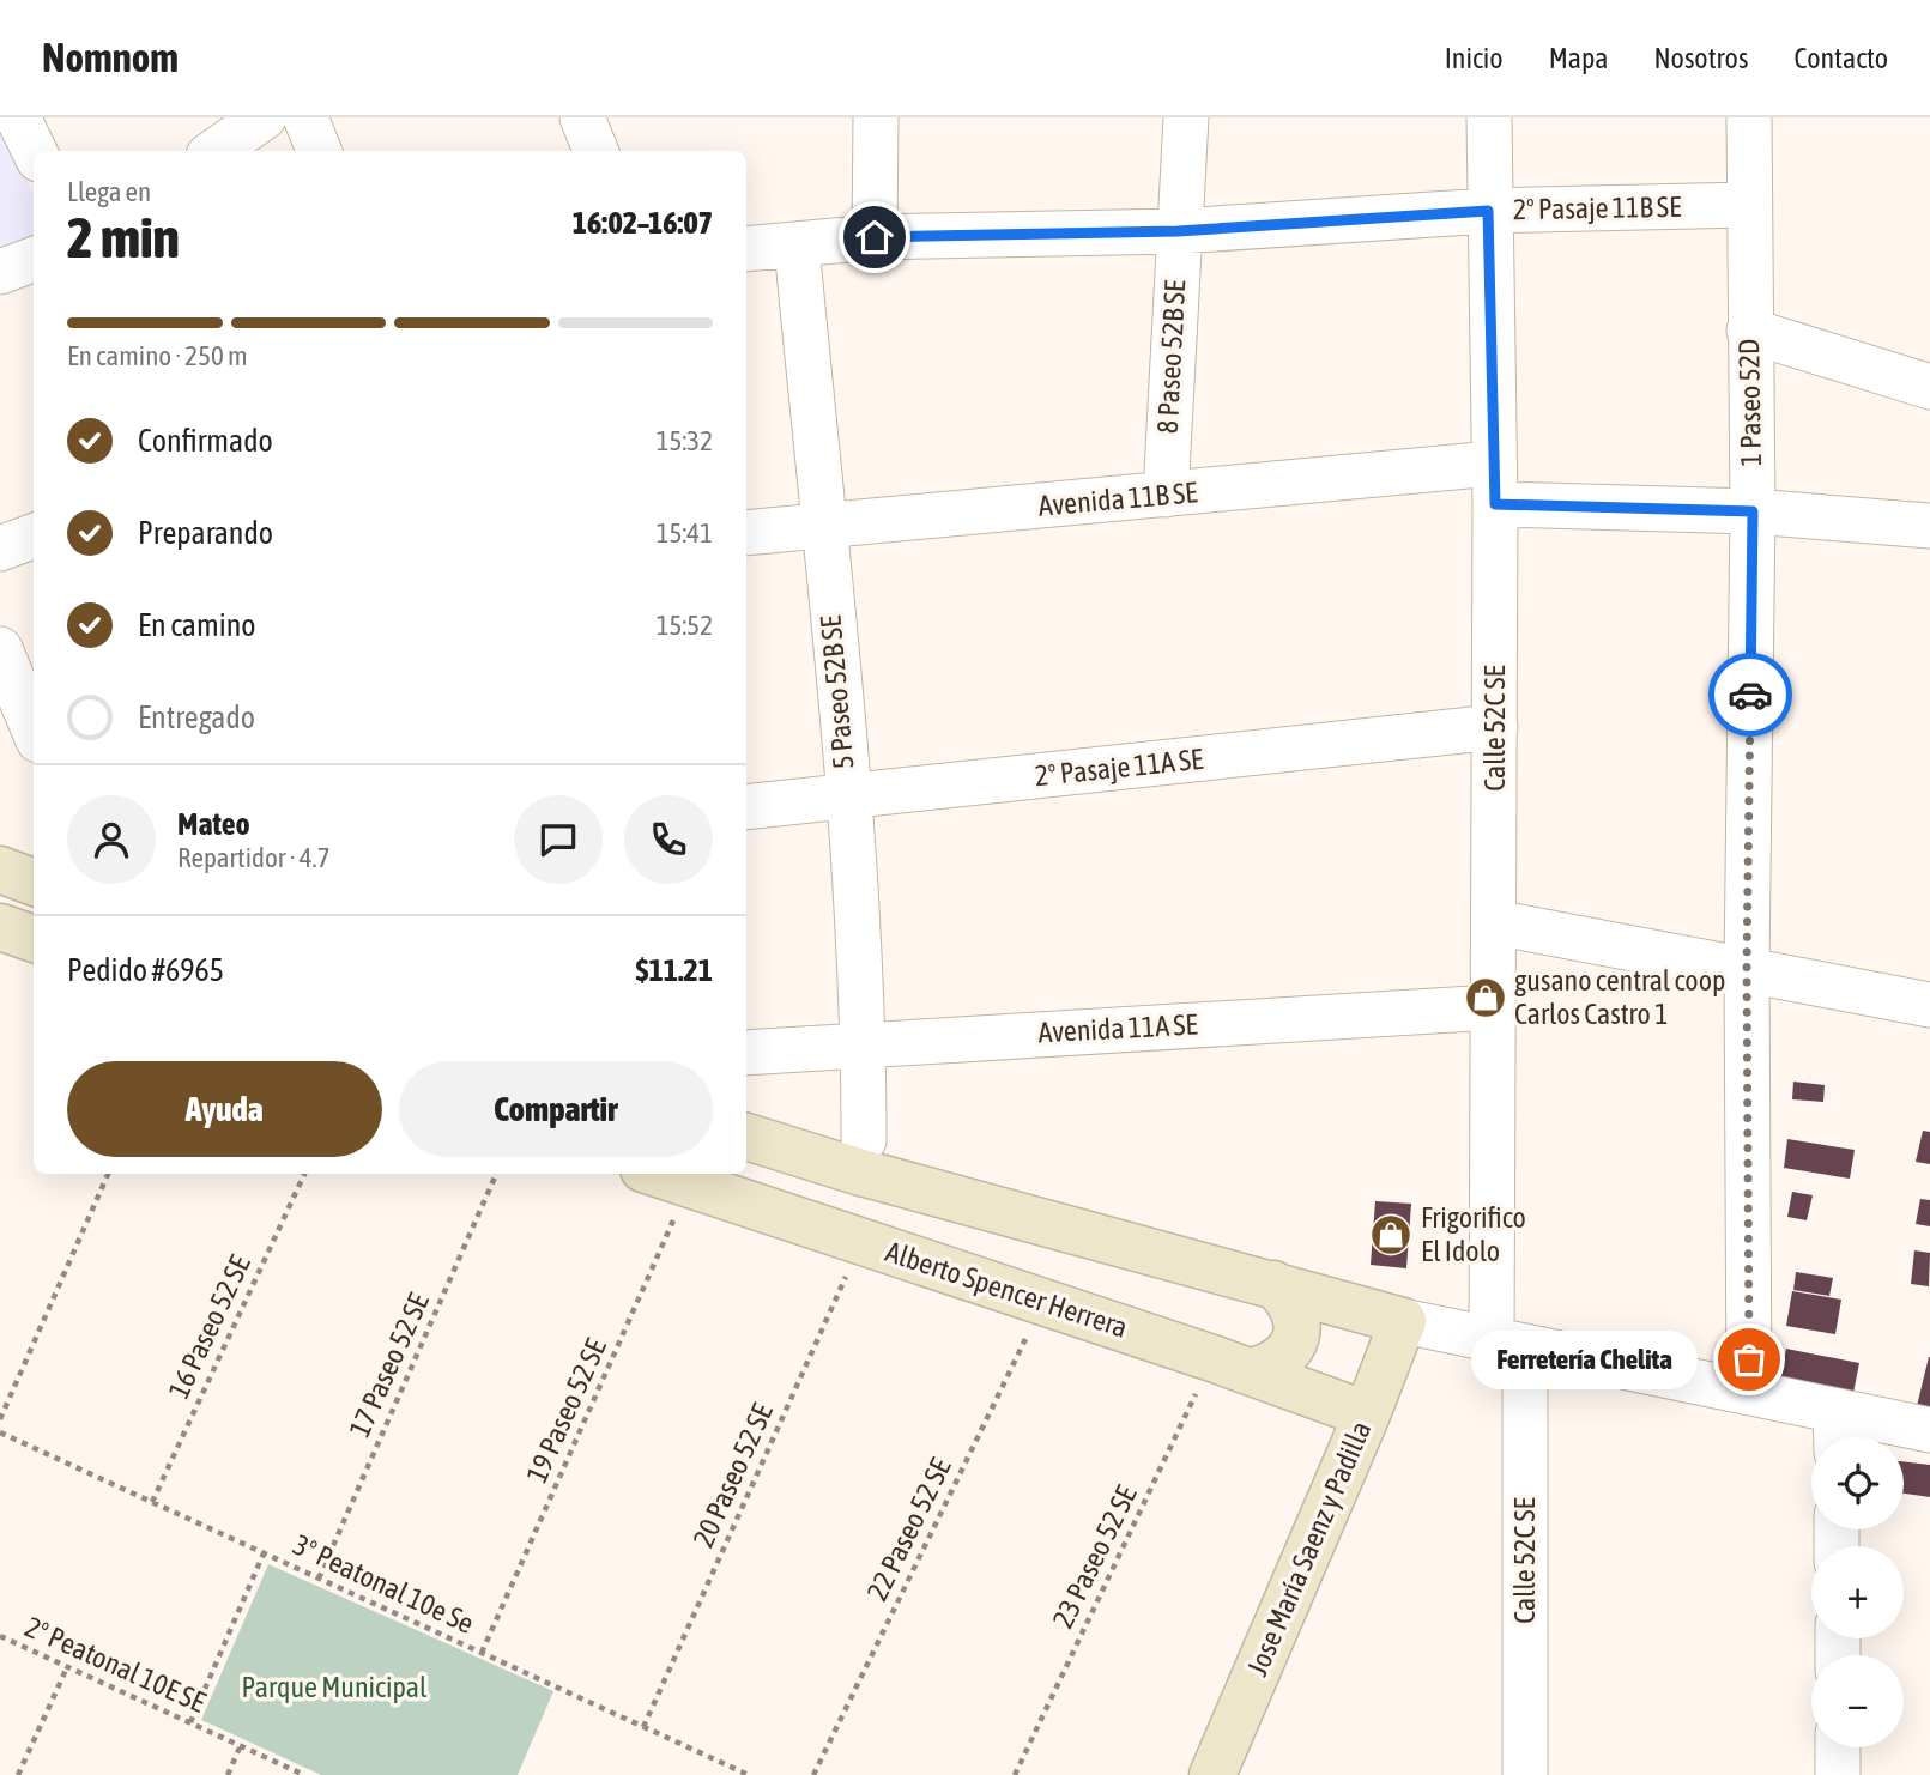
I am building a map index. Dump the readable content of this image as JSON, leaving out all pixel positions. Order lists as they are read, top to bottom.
{
  "streets": {
    "street": [
      "2° Pasaje 11B SE",
      "8 Paseo 52B SE",
      "1 Paseo 52D",
      "Avenida 11B SE",
      "5 Paseo 52B SE",
      "Calle 52C SE",
      "2° Pasaje 11A SE",
      "Avenida 11A SE",
      "Alberto Spencer Herrera",
      "Jose María Saenz y Padilla"
    ],
    "path": [
      "16 Paseo 52 SE",
      "17 Paseo 52 SE",
      "19 Paseo 52 SE",
      "20 Paseo 52 SE",
      "22 Paseo 52 SE",
      "23 Paseo 52 SE",
      "3° Peatonal 10e Se",
      "2° Peatonal 10E SE"
    ]
  },
  "crossings": [
    ["2° Pasaje 11B SE", "8 Paseo 52B SE"],
    ["2° Pasaje 11B SE", "1 Paseo 52D"],
    ["2° Pasaje 11B SE", "5 Paseo 52B SE"],
    ["2° Pasaje 11B SE", "Calle 52C SE"],
    ["8 Paseo 52B SE", "Avenida 11B SE"],
    ["1 Paseo 52D", "Avenida 11B SE"],
    ["Avenida 11B SE", "5 Paseo 52B SE"],
    ["Avenida 11B SE", "Calle 52C SE"],
    ["5 Paseo 52B SE", "2° Pasaje 11A SE"],
    ["5 Paseo 52B SE", "Avenida 11A SE"],
    ["Calle 52C SE", "2° Pasaje 11A SE"],
    ["Calle 52C SE", "Avenida 11A SE"],
    ["Alberto Spencer Herrera", "19 Paseo 52 SE"],
    ["Alberto Spencer Herrera", "20 Paseo 52 SE"],
    ["Alberto Spencer Herrera", "22 Paseo 52 SE"],
    ["Alberto Spencer Herrera", "Jose María Saenz y Padilla"],
    ["Alberto Spencer Herrera", "23 Paseo 52 SE"],
    ["16 Paseo 52 SE", "3° Peatonal 10e Se"],
    ["17 Paseo 52 SE", "3° Peatonal 10e Se"],
    ["19 Paseo 52 SE", "3° Peatonal 10e Se"],
    ["20 Paseo 52 SE", "3° Peatonal 10e Se"]
  ],
  "parks": ["Parque Municipal"],
  "places": {
    "shop": ["gusano central coop Carlos Castro 1", "Frigorifico El Idolo"],
    "other": ["Ferretería Chelita"]
  },
  "page": {
    "header": "Nomnom",
    "nav": [
      "Inicio",
      "Mapa",
      "Nosotros",
      "Contacto"
    ],
    "heading": ["2 min", "Llega en", "16:02–16:07"],
    "panel": [
      "Mateo",
      "Repartidor · 4.7",
      "Pedido #6965",
      "$11.21"
    ],
    "bar": "En camino · 250 m",
    "list": [
      ["Confirmado", "15:32"],
      ["Preparando", "15:41"],
      ["En camino", "15:52"],
      "Entregado"
    ],
    "buttons": ["Ayuda", "Compartir"],
    "bubble": "Ferretería Chelita",
    "map_buttons": ["+", "−"]
  }
}
